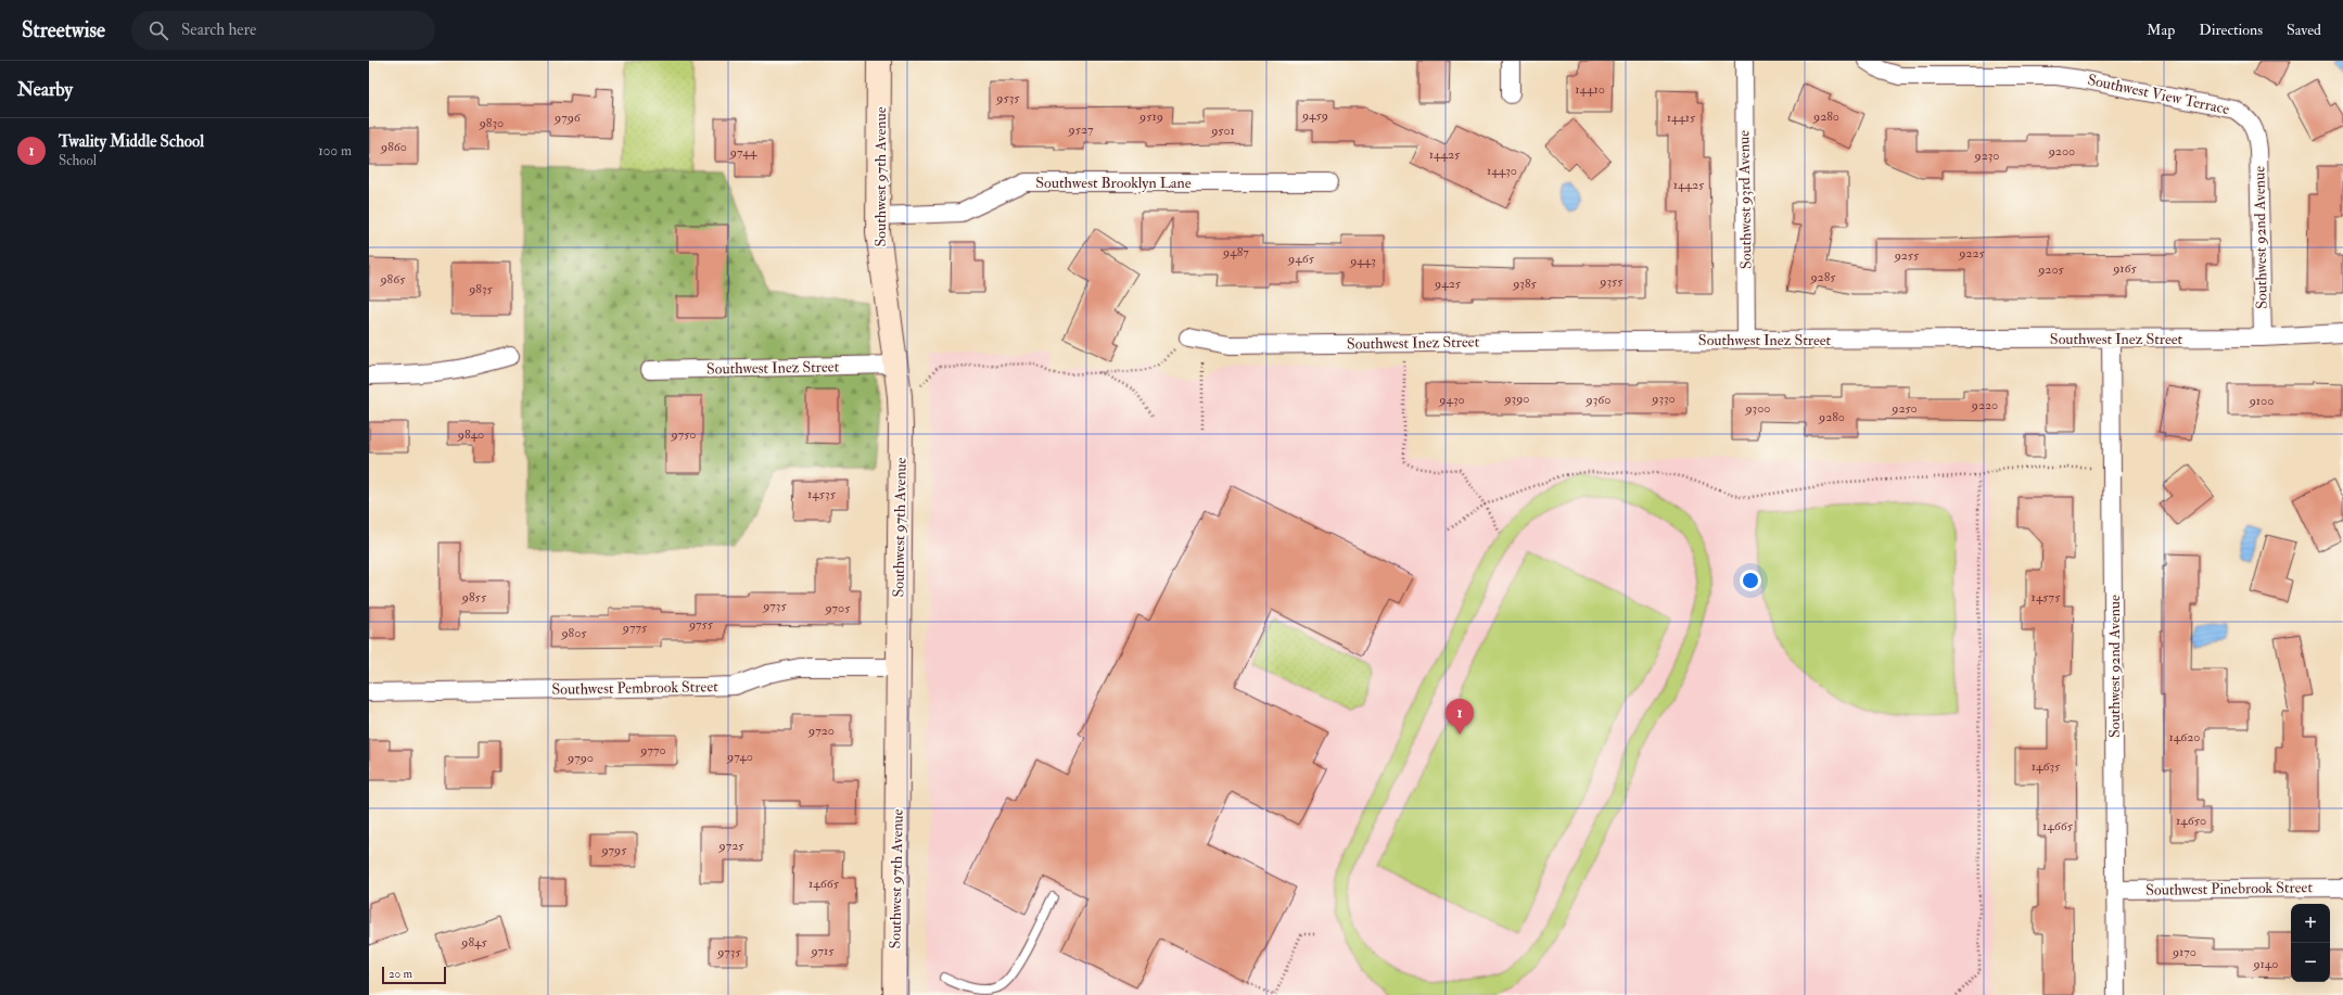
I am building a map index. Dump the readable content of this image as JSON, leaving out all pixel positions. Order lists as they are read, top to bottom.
{
  "streets": {
    "street": [
      "Southwest View Terrace",
      "Southwest 97th Avenue",
      "Southwest Brooklyn Lane",
      "Southwest 93rd Avenue",
      "Southwest 92nd Avenue",
      "Southwest Inez Street",
      "Southwest Pembrook Street",
      "Southwest Pinebrook Street"
    ]
  },
  "crossings": [
    ["Southwest View Terrace", "Southwest 92nd Avenue"],
    ["Southwest 97th Avenue", "Southwest Brooklyn Lane"],
    ["Southwest 97th Avenue", "Southwest Inez Street"],
    ["Southwest 97th Avenue", "Southwest Pembrook Street"],
    ["Southwest 93rd Avenue", "Southwest Inez Street"],
    ["Southwest 92nd Avenue", "Southwest Inez Street"],
    ["Southwest 92nd Avenue", "Southwest Pinebrook Street"]
  ],
  "house_numbers": [
    "14410",
    "9535",
    "9459",
    "9519",
    "9280",
    "9796",
    "14415",
    "9830",
    "9527",
    "9501",
    "9860",
    "9200",
    "9744",
    "14425",
    "9230",
    "14430",
    "14425",
    "9487",
    "9225",
    "9255",
    "9465",
    "9443",
    "9165",
    "9205",
    "9285",
    "9865",
    "9355",
    "9425",
    "9385",
    "9835",
    "9390",
    "9330",
    "9430",
    "9360",
    "9100",
    "9220",
    "9300",
    "9250",
    "9280",
    "9840",
    "9750",
    "14535",
    "9855",
    "14575",
    "9735",
    "9705",
    "9755",
    "9775",
    "9805",
    "9720",
    "14620",
    "9770",
    "9740",
    "9790",
    "14635",
    "14650",
    "14665",
    "9725",
    "9795",
    "14665",
    "9845",
    "9715",
    "9735",
    "9170",
    "9140"
  ],
  "scale_bar": "20 m",
  "page": {
    "header": "Streetwise",
    "search": "Search here",
    "nav": ["Map", "Directions", "Saved"],
    "heading": "Nearby",
    "list": [
      {
        "mark": "1",
        "name": "Twality Middle School",
        "note": "School",
        "value": "100 m"
      }
    ],
    "pins": "1",
    "map_buttons": ["+", "−"],
    "scale": "20 m"
  }
}
